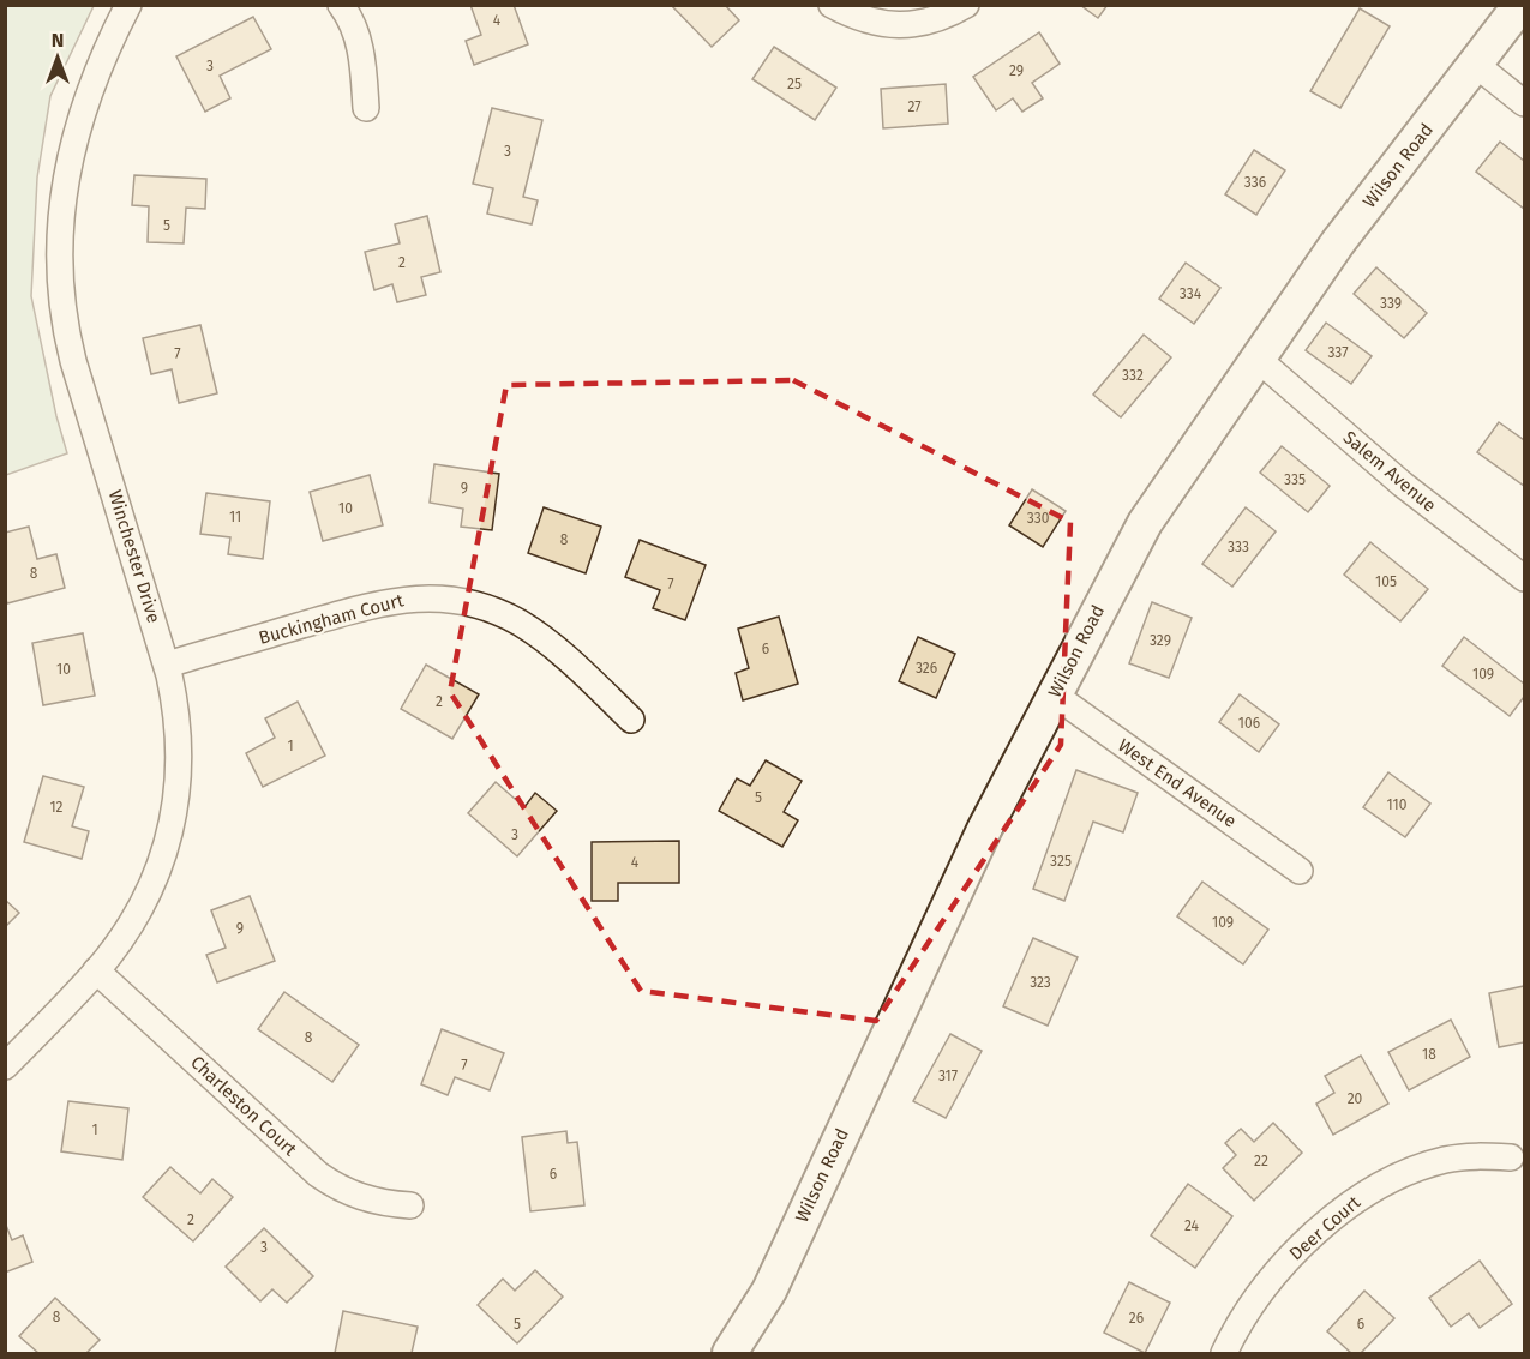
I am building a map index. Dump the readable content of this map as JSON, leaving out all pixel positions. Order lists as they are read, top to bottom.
{
  "streets": {
    "street": [
      "Wilson Road",
      "Salem Avenue",
      "Winchester Drive",
      "Buckingham Court",
      "West End Avenue",
      "Charleston Court",
      "Deer Court"
    ]
  },
  "crossings": [
    ["Wilson Road", "Salem Avenue"],
    ["Wilson Road", "West End Avenue"],
    ["Winchester Drive", "Buckingham Court"],
    ["Winchester Drive", "Charleston Court"]
  ],
  "house_numbers": [
    "4",
    "3",
    "29",
    "25",
    "27",
    "3",
    "336",
    "5",
    "2",
    "334",
    "339",
    "337",
    "7",
    "332",
    "335",
    "9",
    "10",
    "11",
    "330",
    "8",
    "333",
    "8",
    "105",
    "7",
    "329",
    "6",
    "326",
    "10",
    "109",
    "2",
    "106",
    "1",
    "5",
    "110",
    "12",
    "3",
    "325",
    "4",
    "109",
    "9",
    "323",
    "8",
    "18",
    "7",
    "317",
    "20",
    "1",
    "22",
    "6",
    "2",
    "24",
    "3",
    "8",
    "26",
    "5",
    "6"
  ],
  "north": "top"
}
